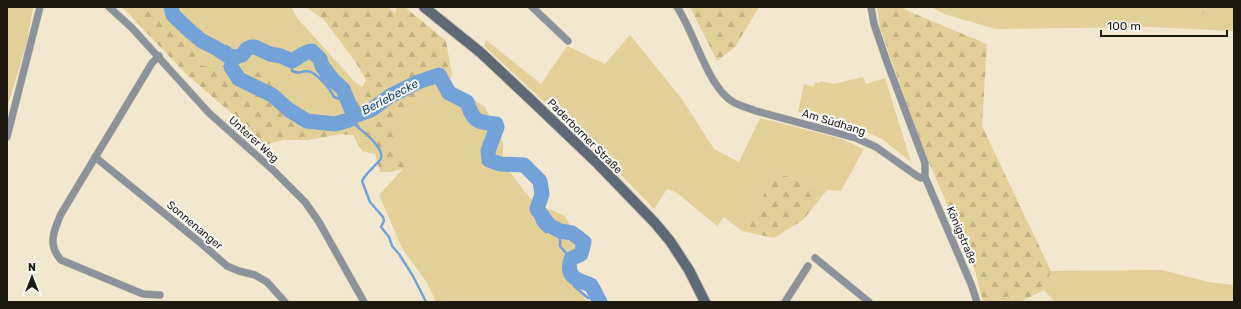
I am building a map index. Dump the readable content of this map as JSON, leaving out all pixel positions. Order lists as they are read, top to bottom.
{
  "streets": {
    "main road": ["Paderborner Straße"],
    "street": [
      "Am Südhang",
      "Unterer Weg",
      "Sonnenanger",
      "Königstraße"
    ]
  },
  "crossings": [
    ["Am Südhang", "Königstraße"]
  ],
  "water": ["Berlebecke"],
  "scale_bar": "100 m",
  "north": "top"
}
